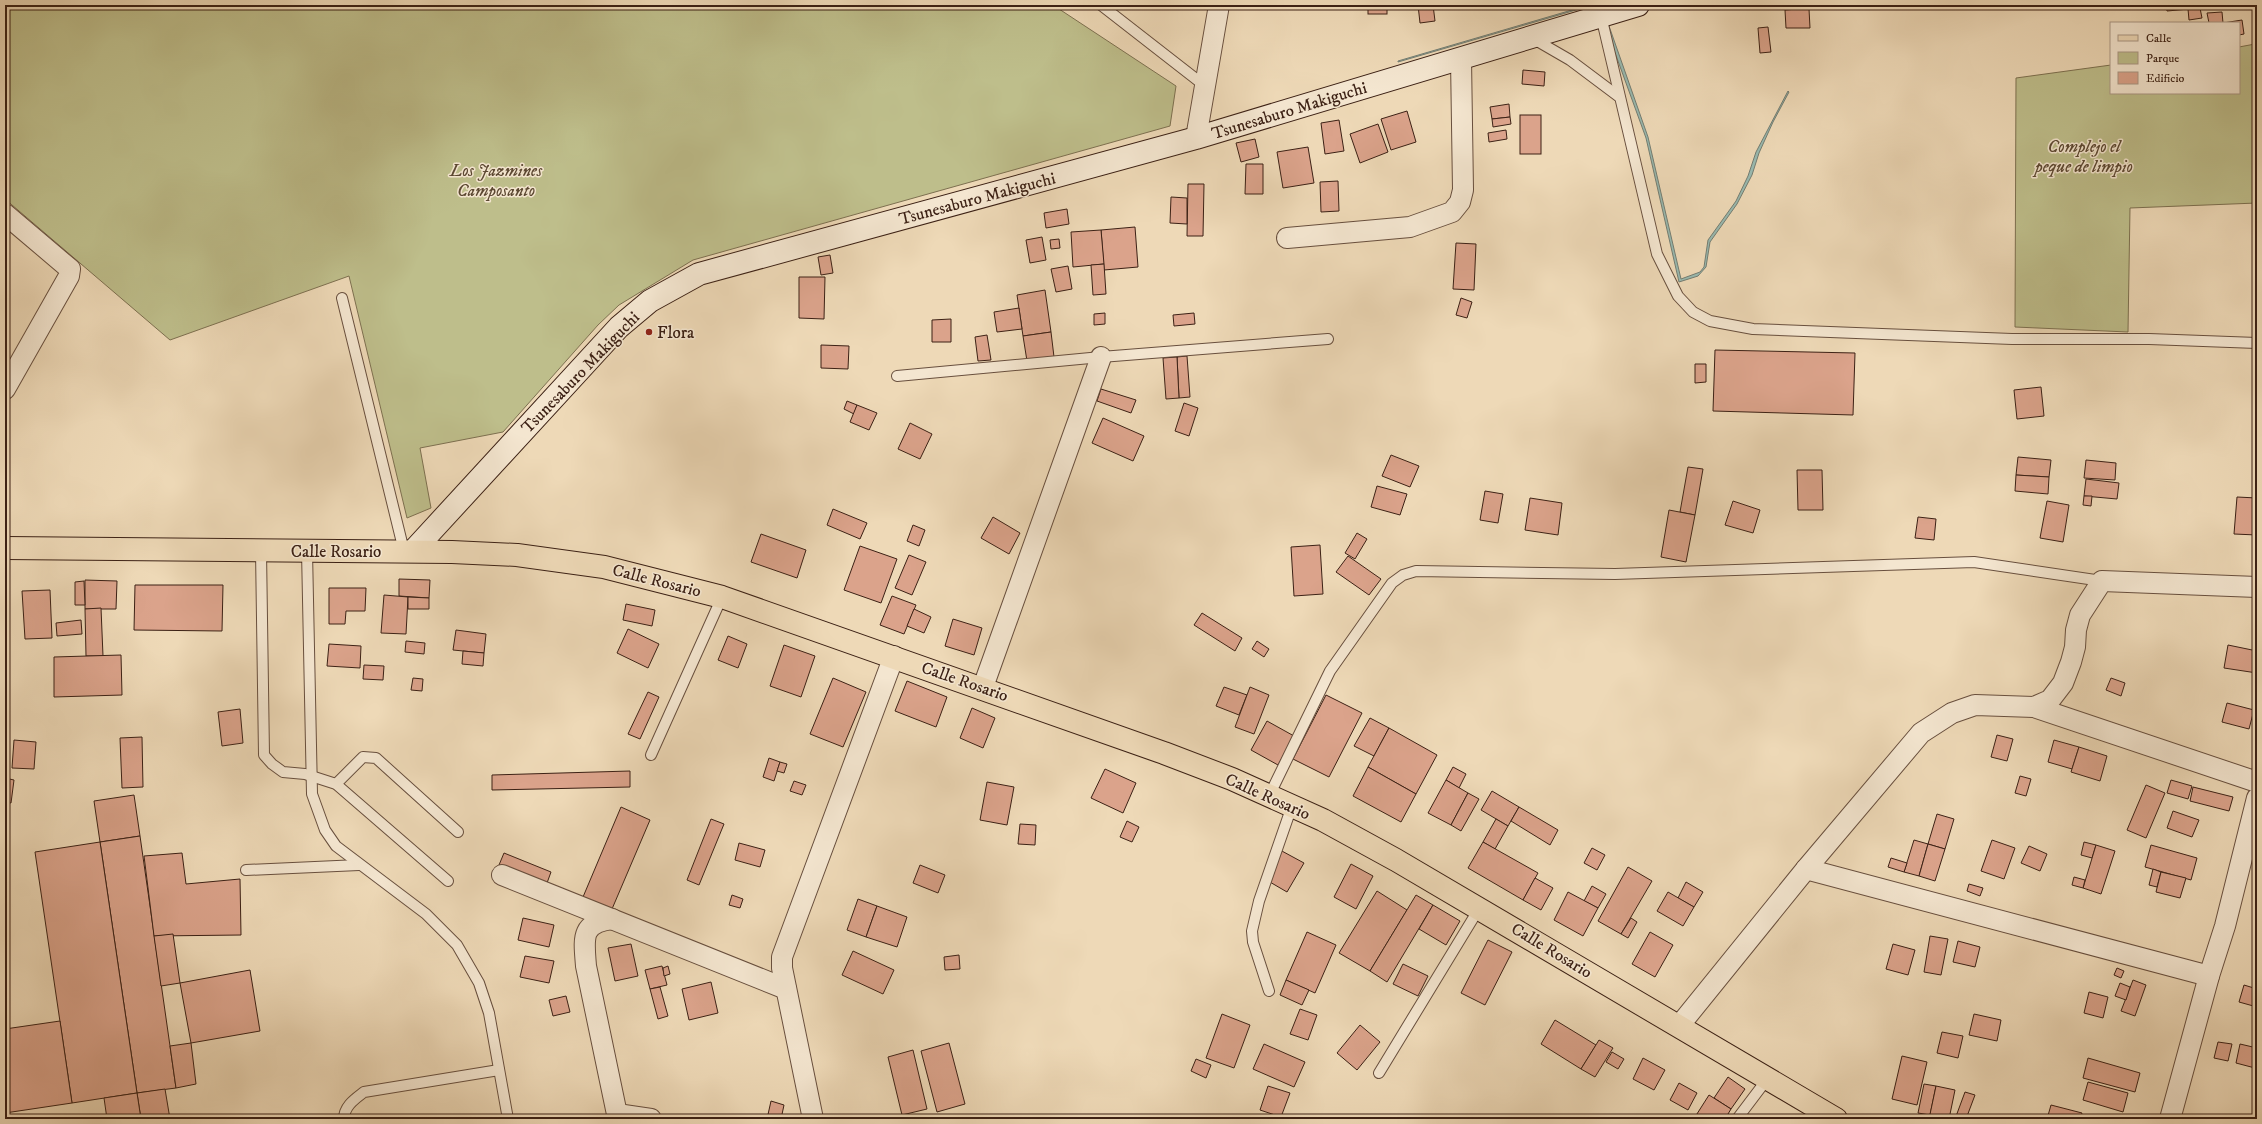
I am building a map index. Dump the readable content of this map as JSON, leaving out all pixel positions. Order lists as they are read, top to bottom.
{
  "streets": {
    "main road": ["Calle Rosario"],
    "street": ["Tsunesaburo Makiguchi"]
  },
  "crossings": [
    ["Tsunesaburo Makiguchi", "Calle Rosario"]
  ],
  "parks": ["Complejo el peque de limpio", "Los Jazmines Camposanto"],
  "places": ["Flora"],
  "legend": ["Calle", "Parque", "Edificio"]
}
